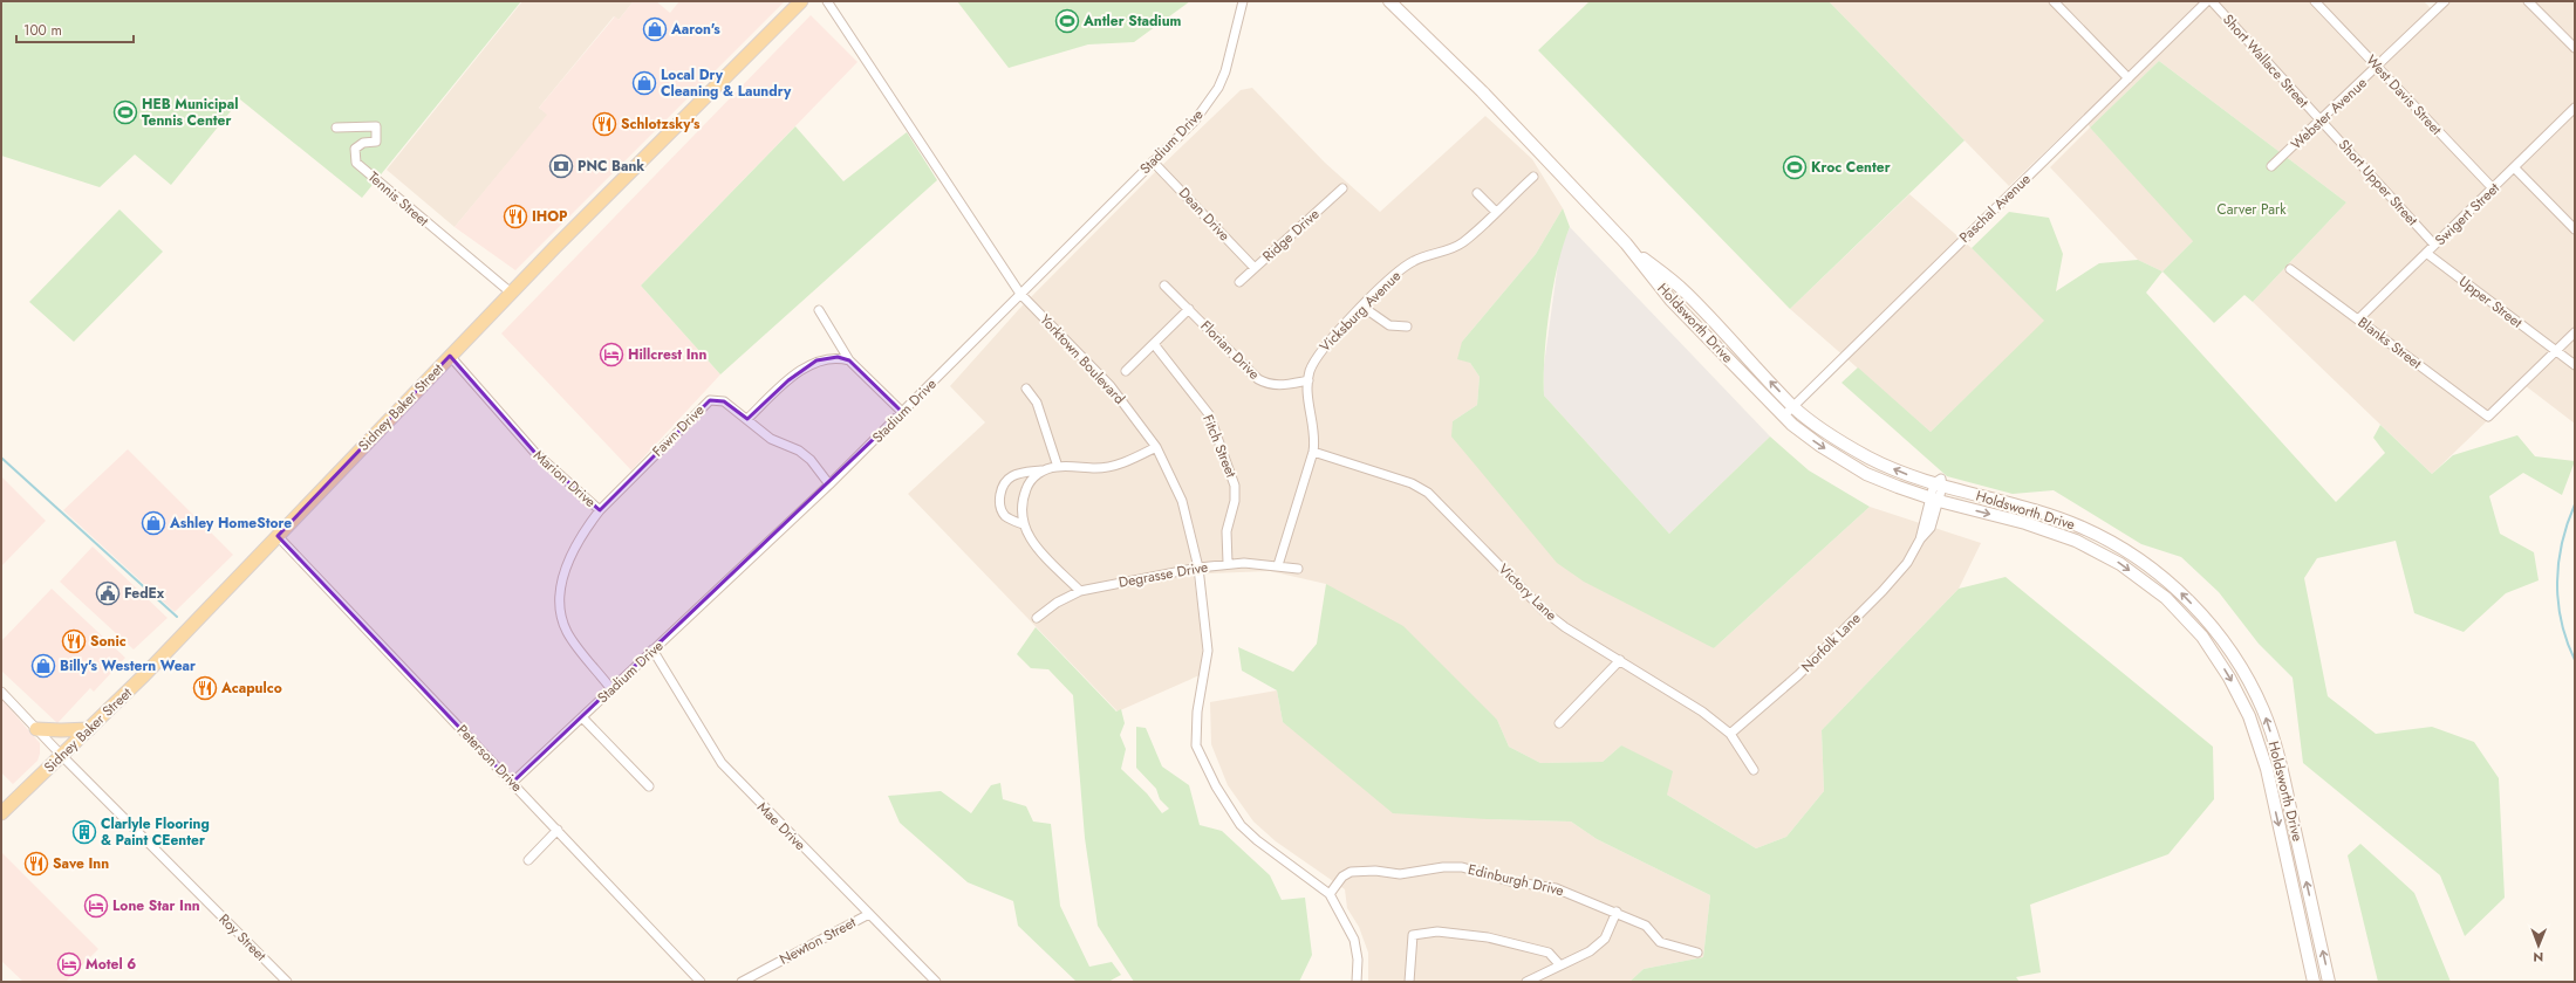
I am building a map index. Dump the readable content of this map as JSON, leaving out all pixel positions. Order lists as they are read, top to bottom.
{
  "streets": {
    "main road": ["Holdsworth Drive", "Sidney Baker Street"],
    "street": [
      "Short Wallace Street",
      "West Davis Street",
      "Webster Avenue",
      "Stadium Drive",
      "Short Upper Street",
      "Tennis Street",
      "Paschal Avenue",
      "Dean Drive",
      "Swigert Street",
      "Ridge Drive",
      "Upper Street",
      "Vicksburg Avenue",
      "Blanks Street",
      "Florian Drive",
      "Yorktown Boulevard",
      "Fawn Drive",
      "Fitch Street",
      "Marion Drive",
      "Degrasse Drive",
      "Victory Lane",
      "Norfolk Lane",
      "Peterson Drive",
      "Mae Drive",
      "Edinburgh Drive",
      "Roy Street",
      "Newton Street"
    ]
  },
  "crossings": [
    ["Short Wallace Street", "Webster Avenue"],
    ["Short Wallace Street", "Short Upper Street"],
    ["West Davis Street", "Webster Avenue"],
    ["West Davis Street", "Swigert Street"],
    ["Webster Avenue", "Short Upper Street"],
    ["Stadium Drive", "Dean Drive"],
    ["Stadium Drive", "Yorktown Boulevard"],
    ["Stadium Drive", "Fawn Drive"],
    ["Stadium Drive", "Marion Drive"],
    ["Stadium Drive", "Peterson Drive"],
    ["Stadium Drive", "Mae Drive"],
    ["Short Upper Street", "Swigert Street"],
    ["Tennis Street", "Sidney Baker Street"],
    ["Paschal Avenue", "Holdsworth Drive"],
    ["Dean Drive", "Ridge Drive"],
    ["Swigert Street", "Upper Street"],
    ["Swigert Street", "Blanks Street"],
    ["Upper Street", "Blanks Street"],
    ["Vicksburg Avenue", "Florian Drive"],
    ["Vicksburg Avenue", "Degrasse Drive"],
    ["Vicksburg Avenue", "Victory Lane"],
    ["Holdsworth Drive", "Norfolk Lane"],
    ["Yorktown Boulevard", "Degrasse Drive"],
    ["Yorktown Boulevard", "Edinburgh Drive"],
    ["Sidney Baker Street", "Marion Drive"],
    ["Sidney Baker Street", "Peterson Drive"],
    ["Sidney Baker Street", "Roy Street"],
    ["Fawn Drive", "Marion Drive"],
    ["Fitch Street", "Degrasse Drive"],
    ["Victory Lane", "Norfolk Lane"],
    ["Mae Drive", "Newton Street"]
  ],
  "parks": ["Carver Park"],
  "places": {
    "sports": ["Antler Stadium", "HEB Municipal Tennis Center", "Kroc Center"],
    "shop": [
      "Aaron's",
      "Local Dry Cleaning & Laundry",
      "Ashley HomeStore",
      "Billy's Western Wear"
    ],
    "restaurant": [
      "Schlotzsky's",
      "IHOP",
      "Sonic",
      "Acapulco",
      "Save Inn"
    ],
    "bank": ["PNC Bank"],
    "hotel": ["Hillcrest Inn", "Lone Star Inn", "Motel 6"],
    "public building": ["FedEx"],
    "building": ["Clarlyle Flooring & Paint CEenter"]
  },
  "scale_bar": "100 m",
  "north": "bottom"
}
